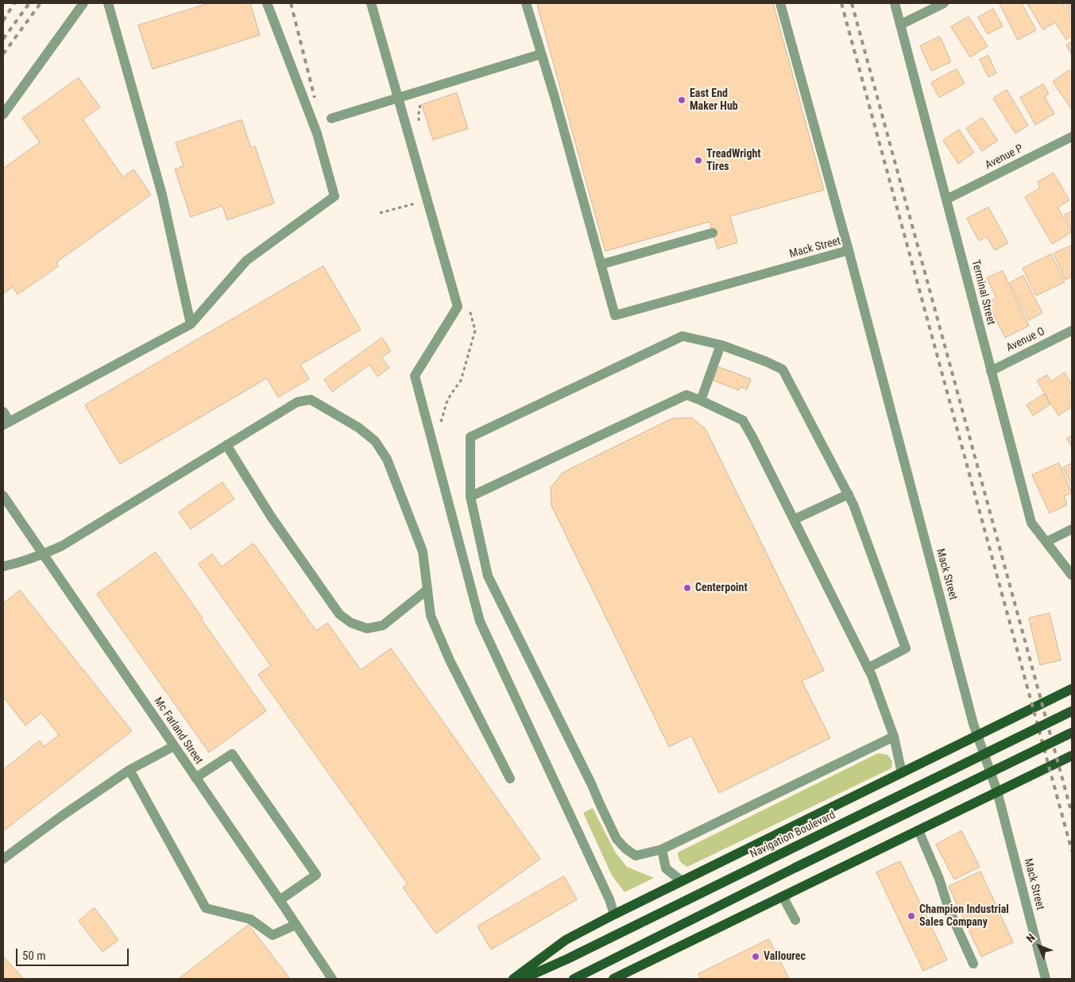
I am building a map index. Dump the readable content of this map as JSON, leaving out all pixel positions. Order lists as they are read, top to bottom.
{
  "streets": {
    "main road": ["Navigation Boulevard"],
    "street": [
      "Avenue P",
      "Mack Street",
      "Terminal Street",
      "Avenue O",
      "Mc Farland Street"
    ]
  },
  "crossings": [
    ["Avenue P", "Terminal Street"],
    ["Terminal Street", "Avenue O"]
  ],
  "places": [
    "East End Maker Hub",
    "TreadWright Tires",
    "Centerpoint",
    "Champion Industrial Sales Company",
    "Vallourec"
  ],
  "scale_bar": "50 m",
  "north": "top left"
}
